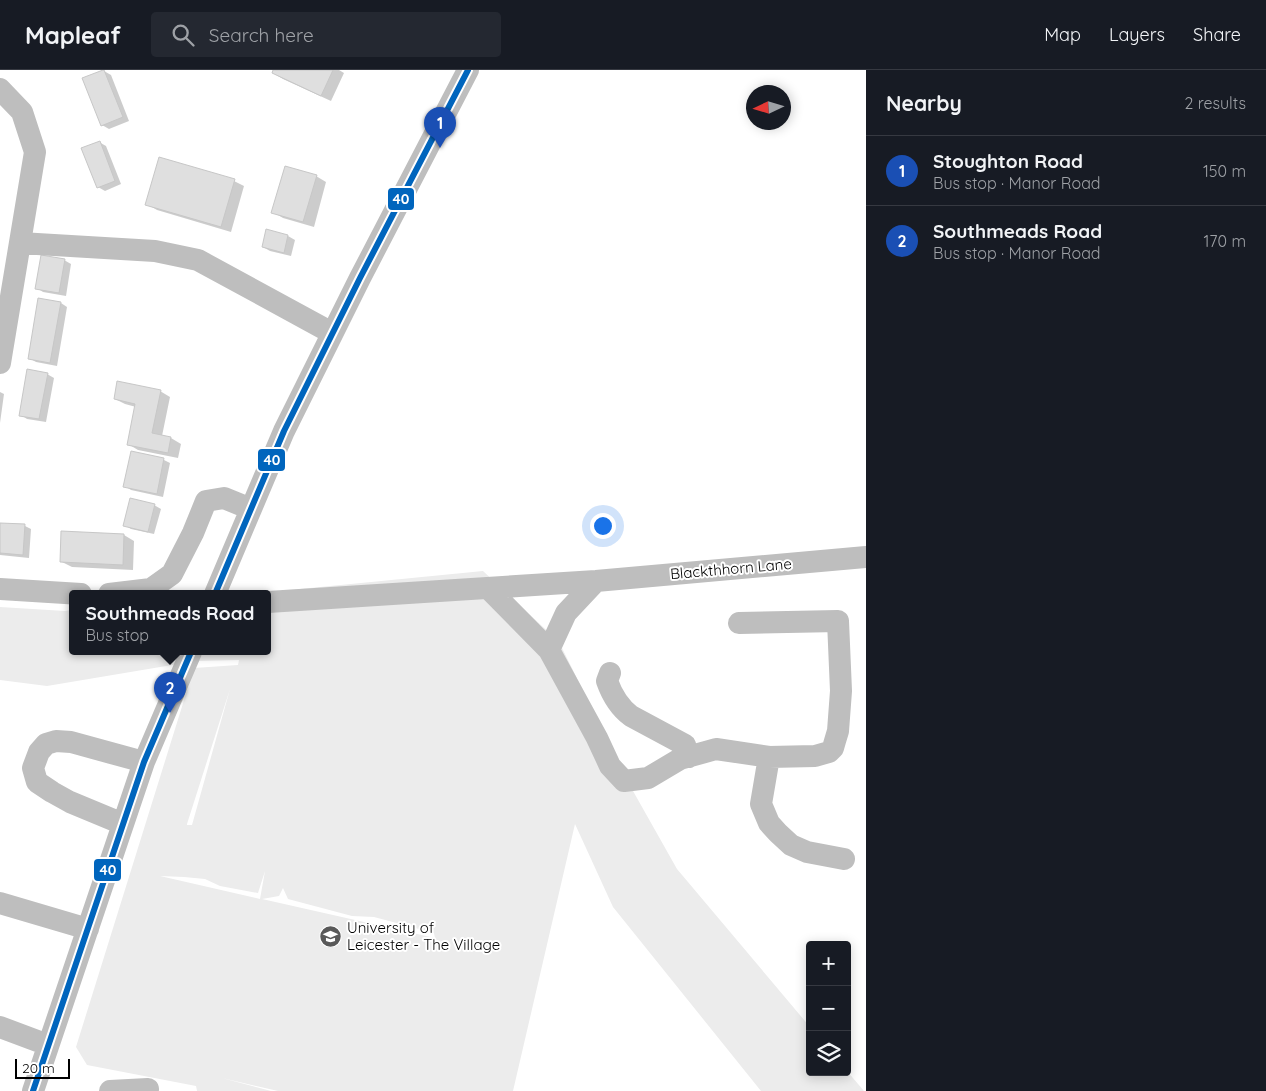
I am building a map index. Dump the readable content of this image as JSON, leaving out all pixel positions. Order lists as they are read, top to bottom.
{
  "streets": {
    "street": ["Blackthhorn Lane"]
  },
  "places": {
    "school or university": ["University of Leicester - The Village"]
  },
  "lines": ["transit line 40"],
  "scale_bar": "20 m",
  "north": "left",
  "page": {
    "header": "Mapleaf",
    "search": "Search here",
    "nav": ["Map", "Layers", "Share"],
    "heading": ["Nearby", "2 results"],
    "pins": ["1", "2"],
    "list": [
      {
        "mark": "1",
        "name": "Stoughton Road",
        "note": "Bus stop · Manor Road",
        "value": "150 m"
      },
      {
        "mark": "2",
        "name": "Southmeads Road",
        "note": "Bus stop · Manor Road",
        "value": "170 m"
      }
    ],
    "popup": ["Southmeads Road", "Bus stop"],
    "map_buttons": ["+", "−"],
    "scale": "20 m"
  }
}
